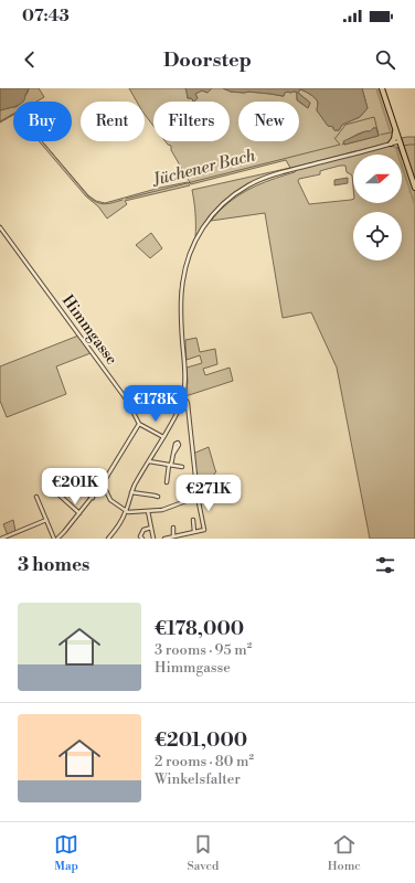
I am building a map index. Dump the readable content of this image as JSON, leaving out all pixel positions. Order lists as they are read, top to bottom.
{
  "streets": {
    "street": ["Himmgasse"]
  },
  "water": ["Jüchener Bach"],
  "north": "right",
  "page": {
    "status": "07:43",
    "header": "Doorstep",
    "chip": [
      "Buy",
      "Rent",
      "Filters",
      "New"
    ],
    "price": ["€178K", "€201K", "€271K"],
    "heading": "3 homes",
    "list": [
      {
        "name": "€178,000",
        "note": "3 rooms · 95 m² · Himmgasse"
      },
      {
        "name": "€201,000",
        "note": "2 rooms · 80 m² · Winkelsfalter"
      }
    ],
    "tabs": ["Map", "Saved", "Home"]
  }
}
